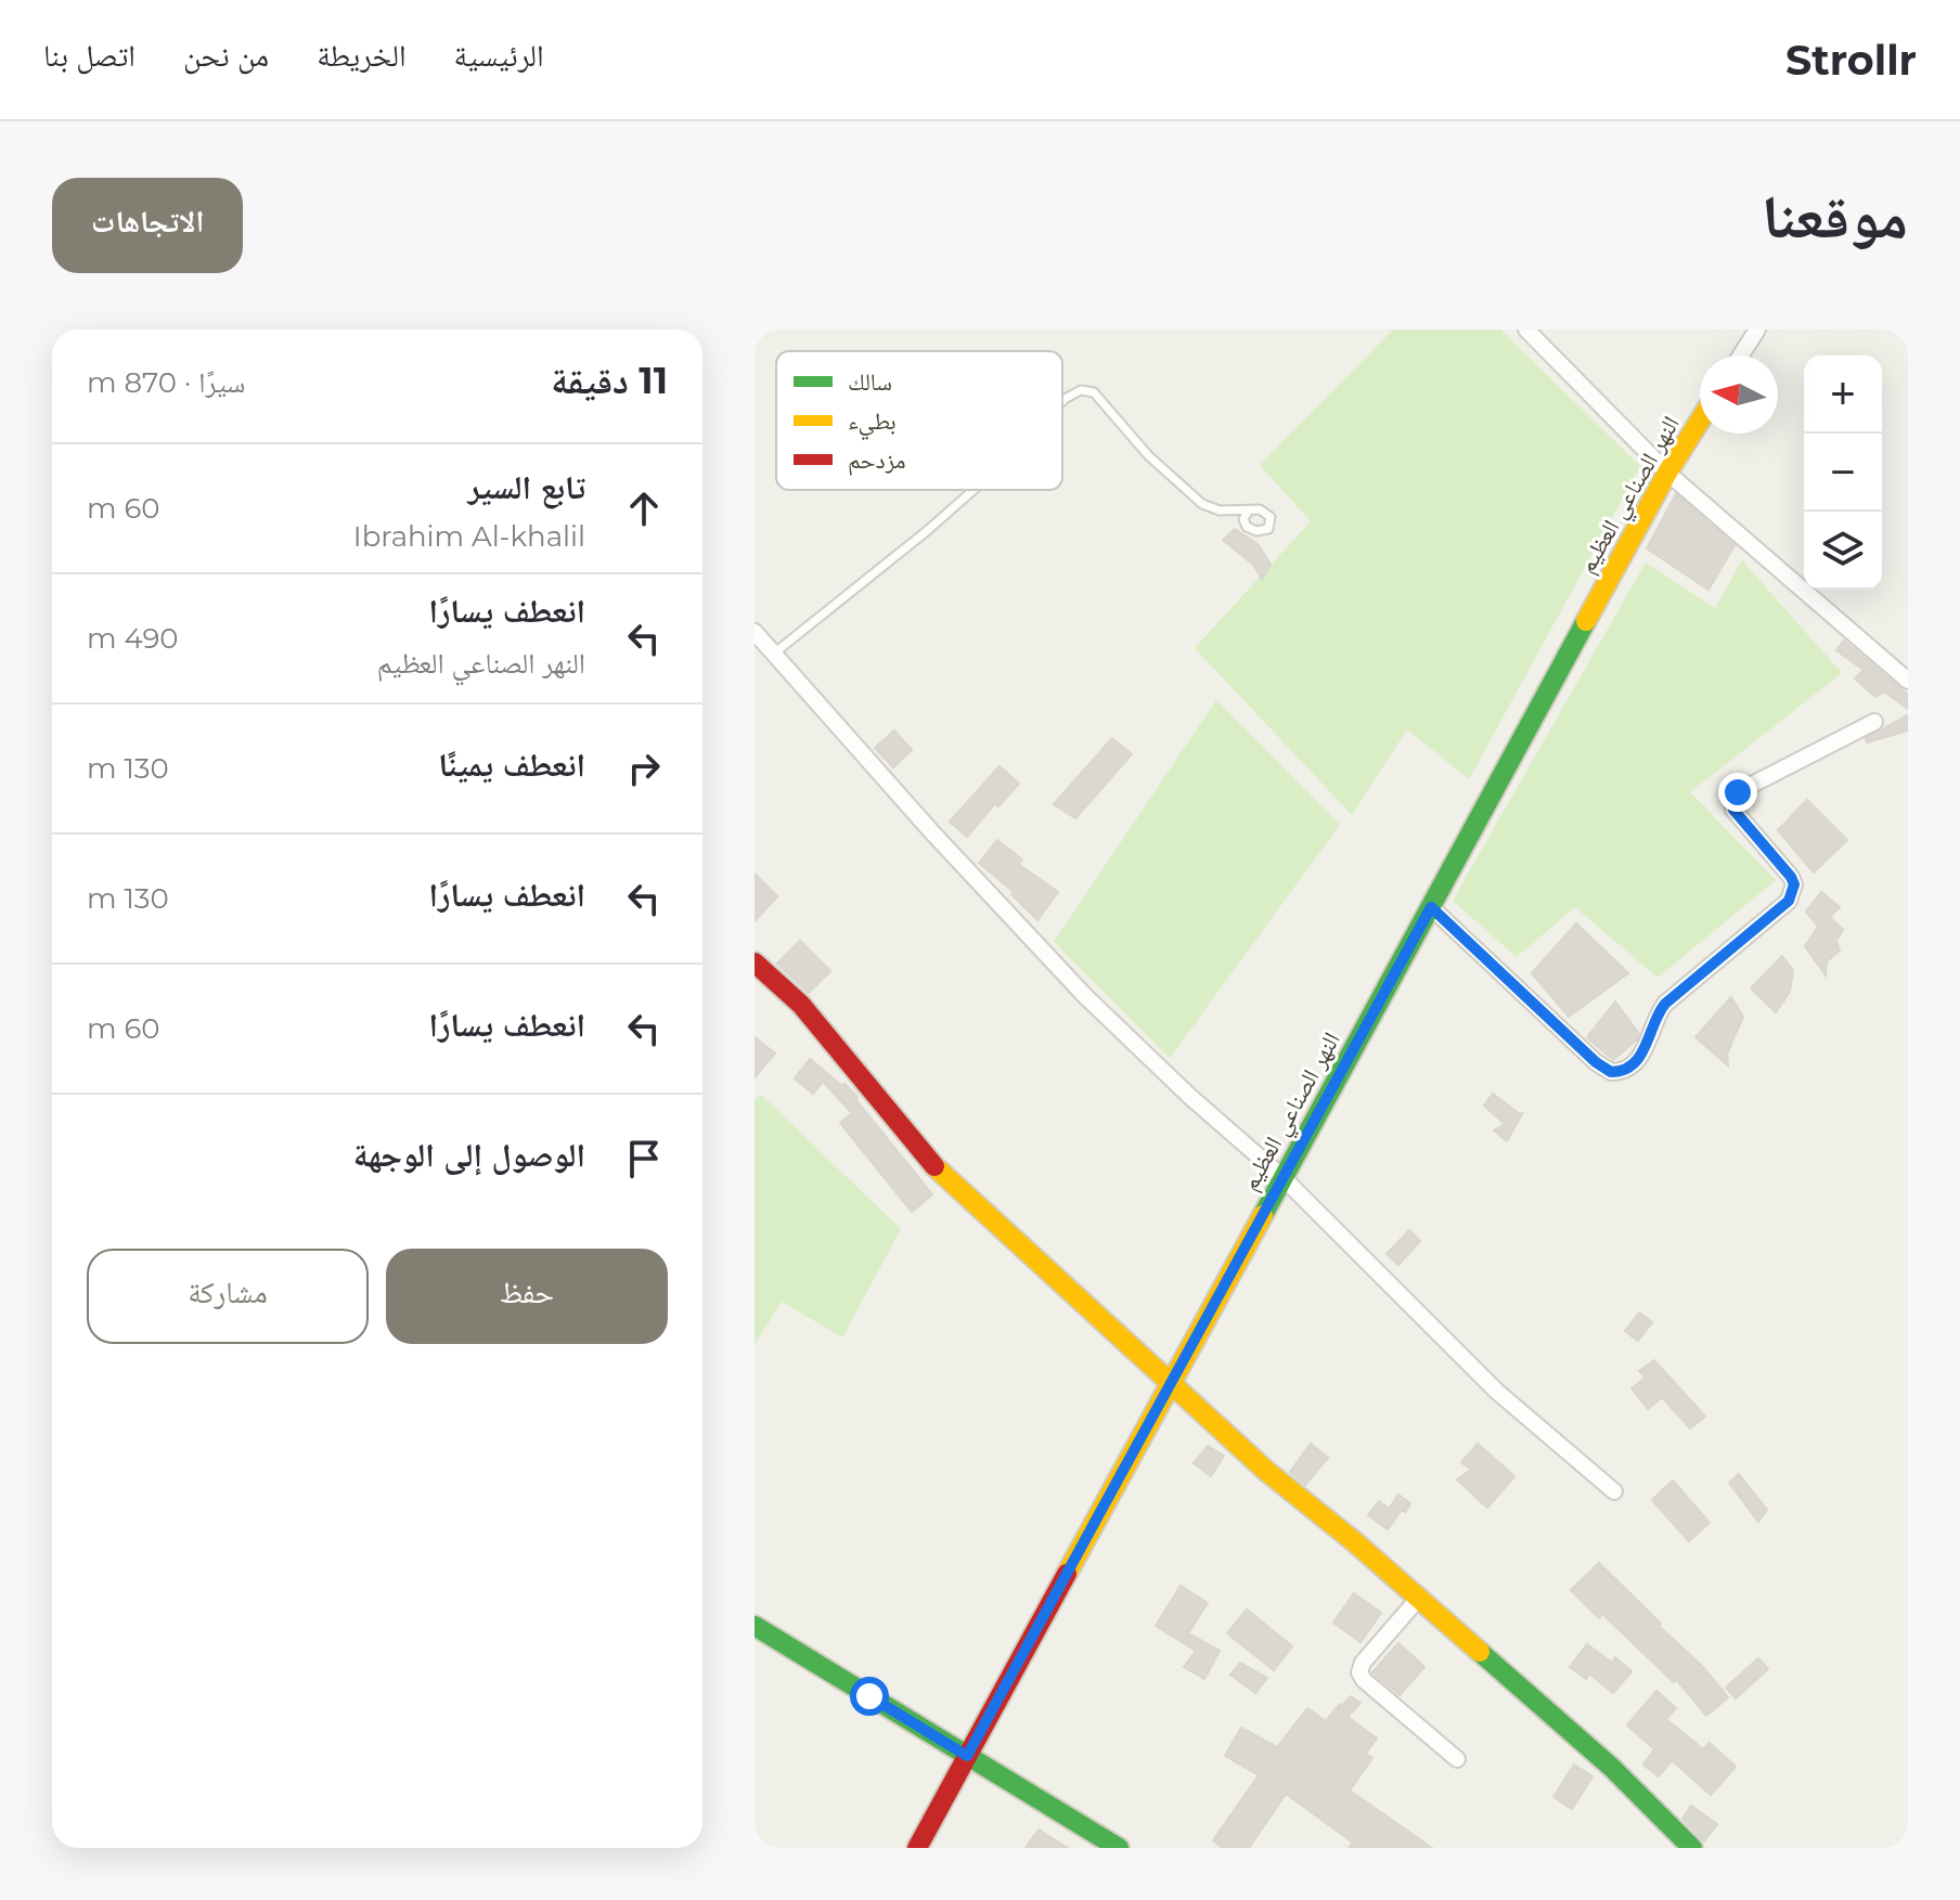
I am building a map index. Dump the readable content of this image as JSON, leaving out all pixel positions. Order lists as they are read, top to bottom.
{
  "streets": {
    "street": ["النهر الصناعي العظيم"]
  },
  "legend": ["سالك", "بطيء", "مزدحم"],
  "north": "left",
  "page": {
    "header": "Strollr",
    "nav": [
      "الرئيسية",
      "الخريطة",
      "من نحن",
      "اتصل بنا"
    ],
    "title": "موقعنا",
    "buttons": [
      "الاتجاهات",
      ["حفظ", "مشاركة"]
    ],
    "heading": ["11 دقيقة", "سيرًا · 870 m"],
    "map_buttons": ["+", "−"],
    "list": [
      ["تابع السير", "Ibrahim Al-khalil", "60 m"],
      ["انعطف يسارًا", "النهر الصناعي العظيم", "490 m"],
      ["انعطف يمينًا", "130 m"],
      ["انعطف يسارًا", "130 m"],
      ["انعطف يسارًا", "60 m"],
      "الوصول إلى الوجهة"
    ]
  }
}
